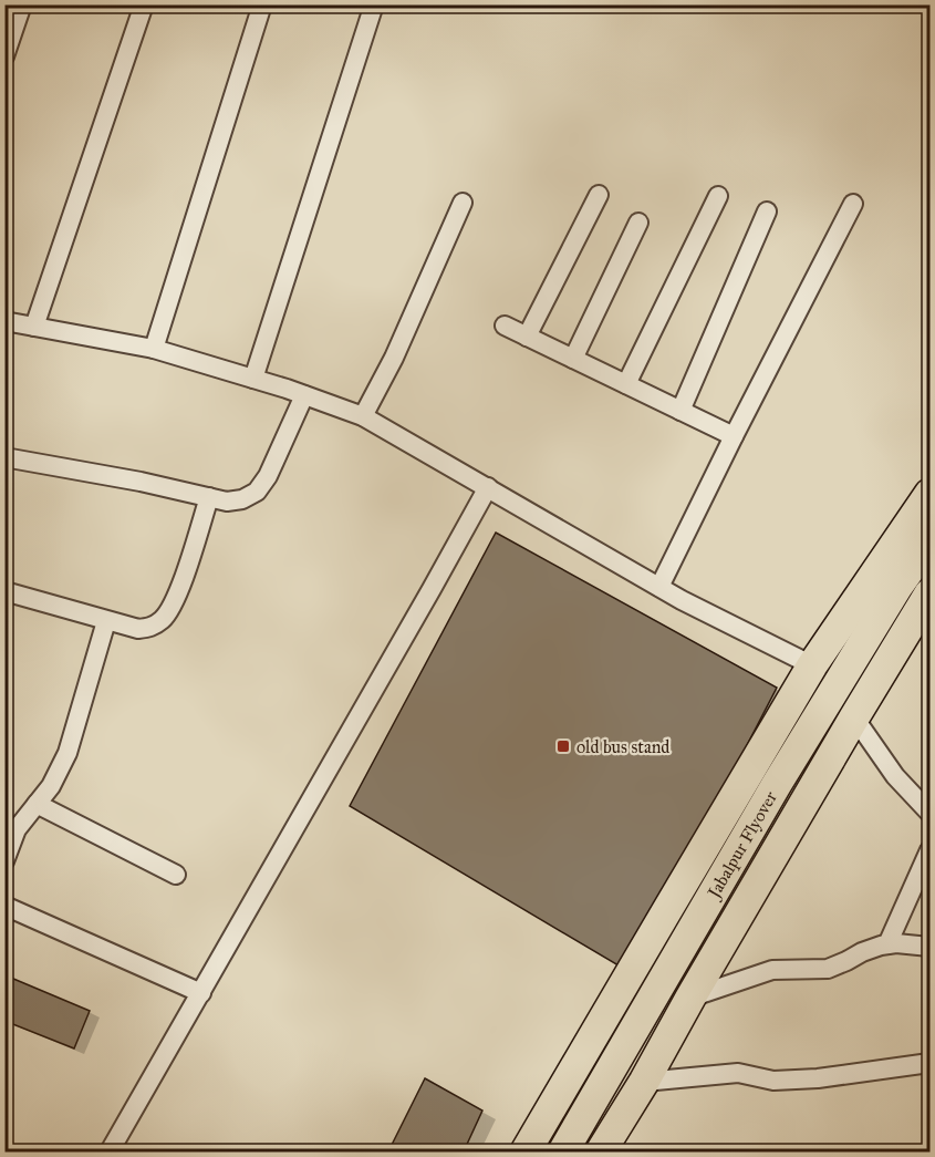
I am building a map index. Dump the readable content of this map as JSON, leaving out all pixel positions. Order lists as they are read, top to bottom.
{
  "streets": {
    "main road": ["Jabalpur Flyover"]
  },
  "places": {
    "transit": ["old bus stand"]
  }
}
